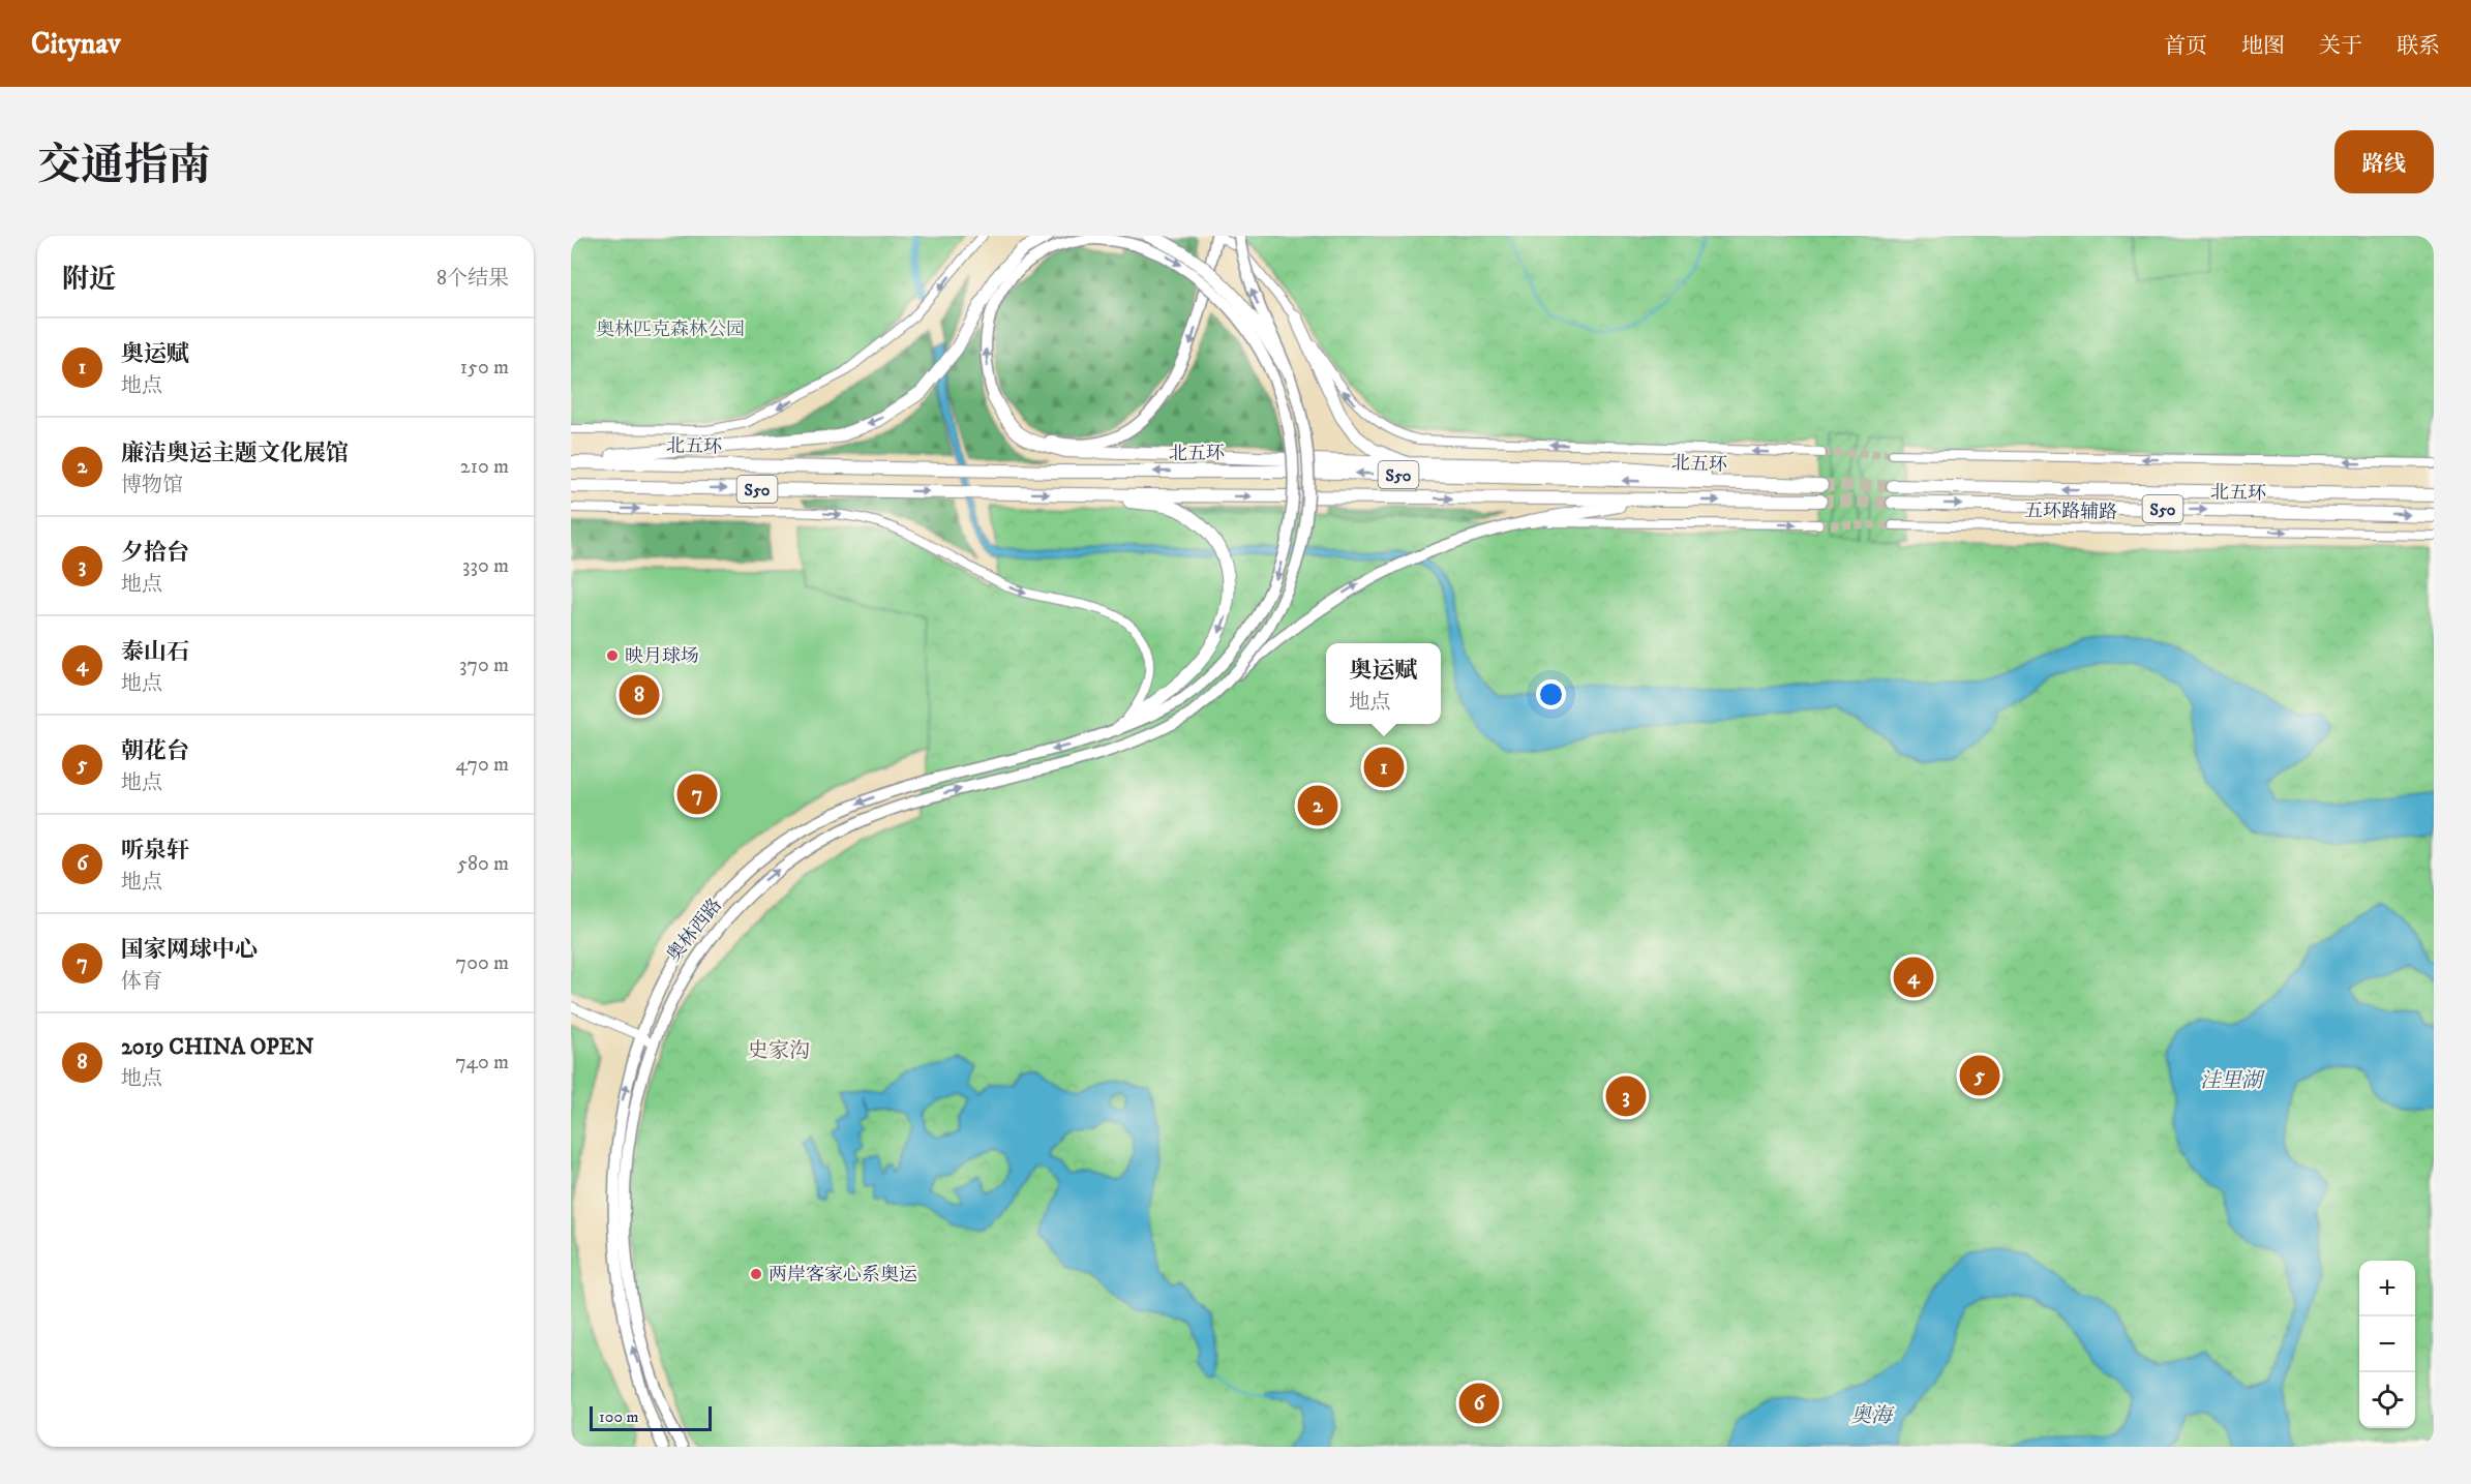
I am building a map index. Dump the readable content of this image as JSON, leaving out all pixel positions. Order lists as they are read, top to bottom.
{
  "streets": {
    "highway": ["北五环", "S50"],
    "main road": ["奥林西路"],
    "street": ["五环路辅路"]
  },
  "districts": ["史家沟"],
  "water": ["洼里湖", "奥海"],
  "parks": ["奥林匹克森林公园"],
  "places": ["映月球场", "两岸客家心系奥运"],
  "scale_bar": "100 m",
  "page": {
    "header": "Citynav",
    "nav": [
      "首页",
      "地图",
      "关于",
      "联系"
    ],
    "title": "交通指南",
    "buttons": "路线",
    "heading": ["附近", "8个结果"],
    "list": [
      {
        "mark": "1",
        "name": "奥运赋",
        "note": "地点",
        "value": "150 m"
      },
      {
        "mark": "2",
        "name": "廉洁奥运主题文化展馆",
        "note": "博物馆",
        "value": "210 m"
      },
      {
        "mark": "3",
        "name": "夕拾台",
        "note": "地点",
        "value": "330 m"
      },
      {
        "mark": "4",
        "name": "泰山石",
        "note": "地点",
        "value": "370 m"
      },
      {
        "mark": "5",
        "name": "朝花台",
        "note": "地点",
        "value": "470 m"
      },
      {
        "mark": "6",
        "name": "听泉轩",
        "note": "地点",
        "value": "580 m"
      },
      {
        "mark": "7",
        "name": "国家网球中心",
        "note": "体育",
        "value": "700 m"
      },
      {
        "mark": "8",
        "name": "2019 CHINA OPEN",
        "note": "地点",
        "value": "740 m"
      }
    ],
    "popup": ["奥运赋", "地点"],
    "pins": [
      "8",
      "1",
      "7",
      "2",
      "4",
      "5",
      "3",
      "6"
    ],
    "map_buttons": ["+", "−"],
    "scale": "100 m"
  }
}
